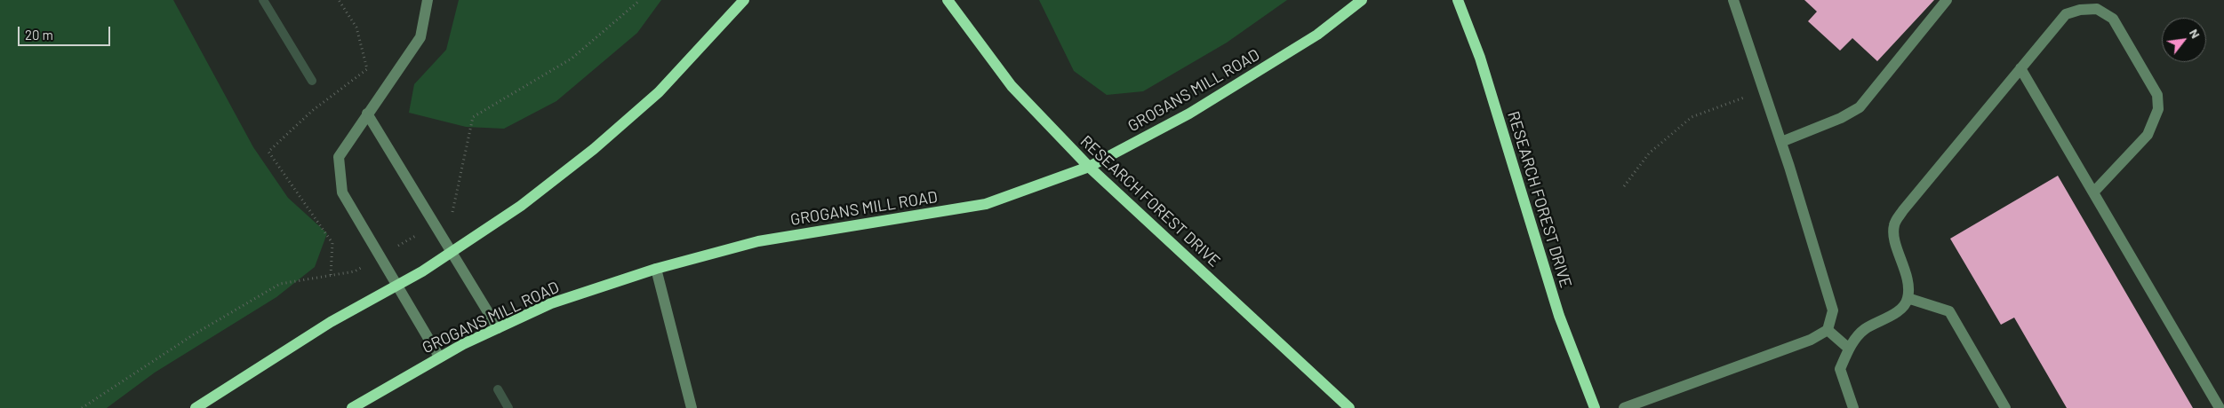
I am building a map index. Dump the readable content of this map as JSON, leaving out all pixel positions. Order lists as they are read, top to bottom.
{
  "streets": {
    "main road": ["GROGANS MILL ROAD", "RESEARCH FOREST DRIVE"]
  },
  "crossings": [
    ["GROGANS MILL ROAD", "RESEARCH FOREST DRIVE"]
  ],
  "scale_bar": "20 m",
  "north": "top right"
}
